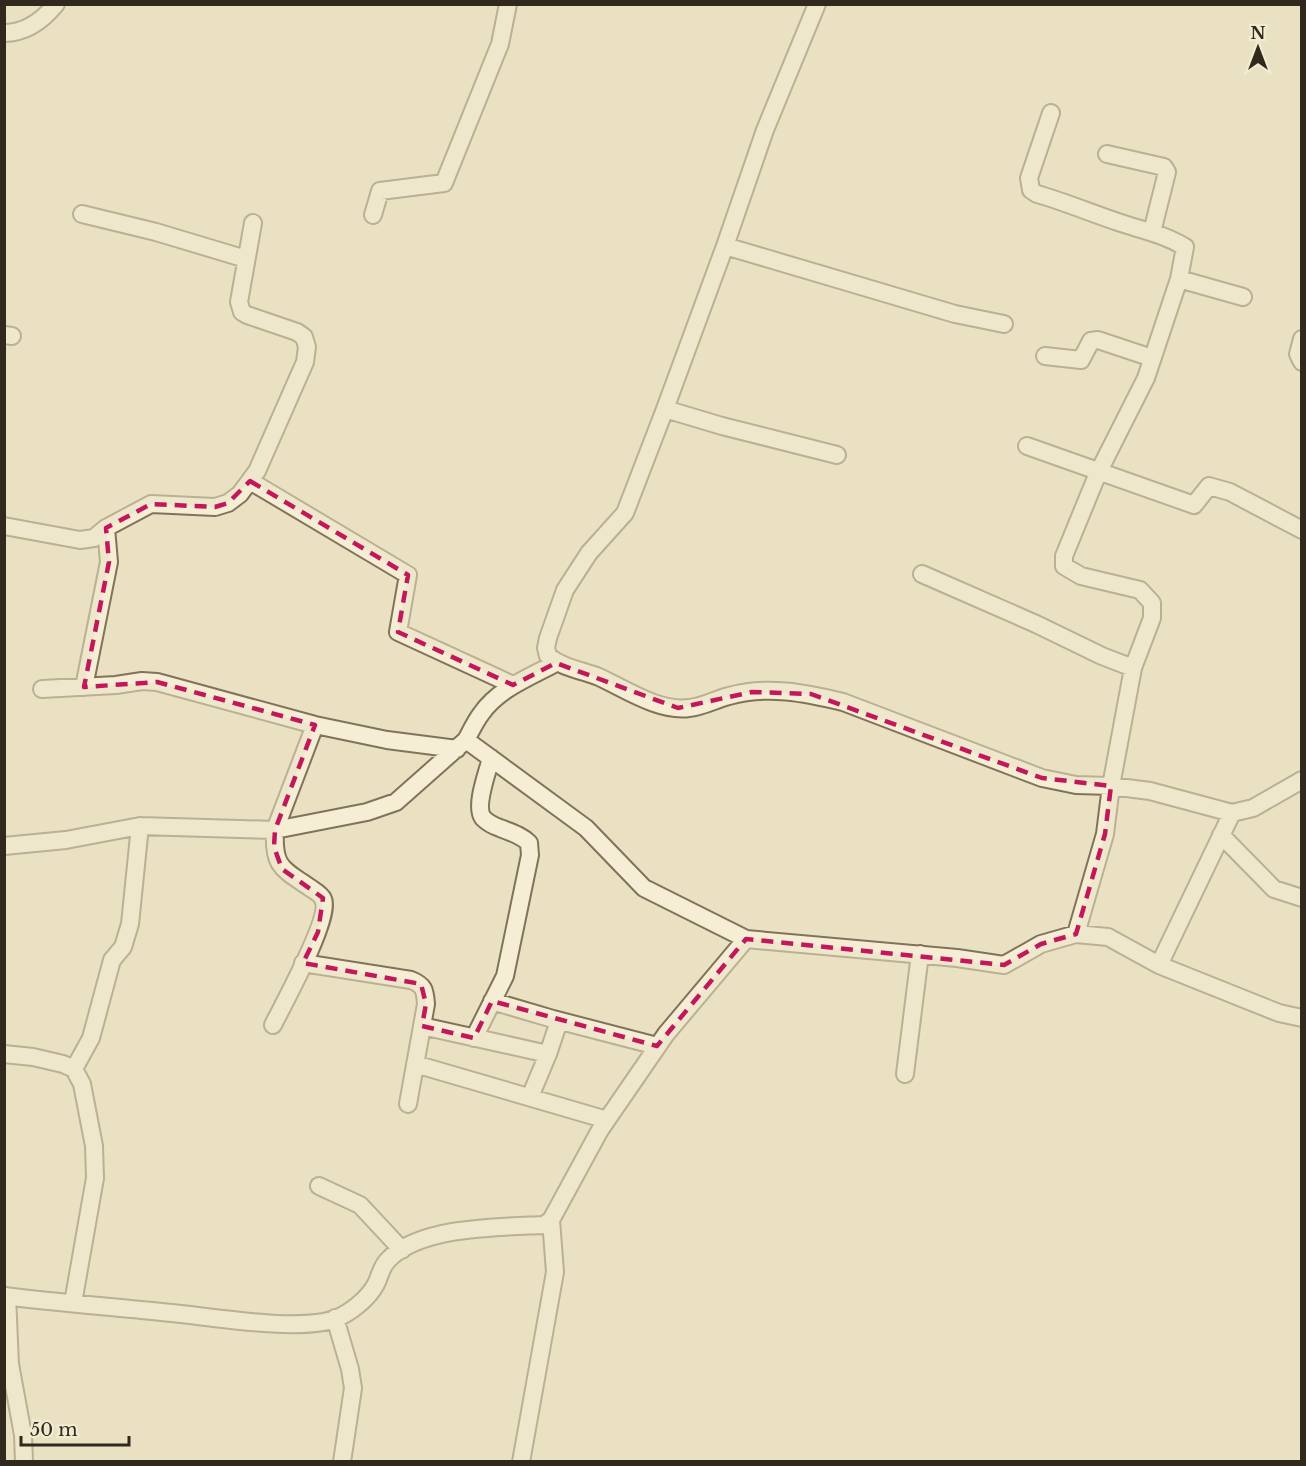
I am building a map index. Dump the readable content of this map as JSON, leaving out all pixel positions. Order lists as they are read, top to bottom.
{
  "scale_bar": "50 m",
  "north": "top"
}
